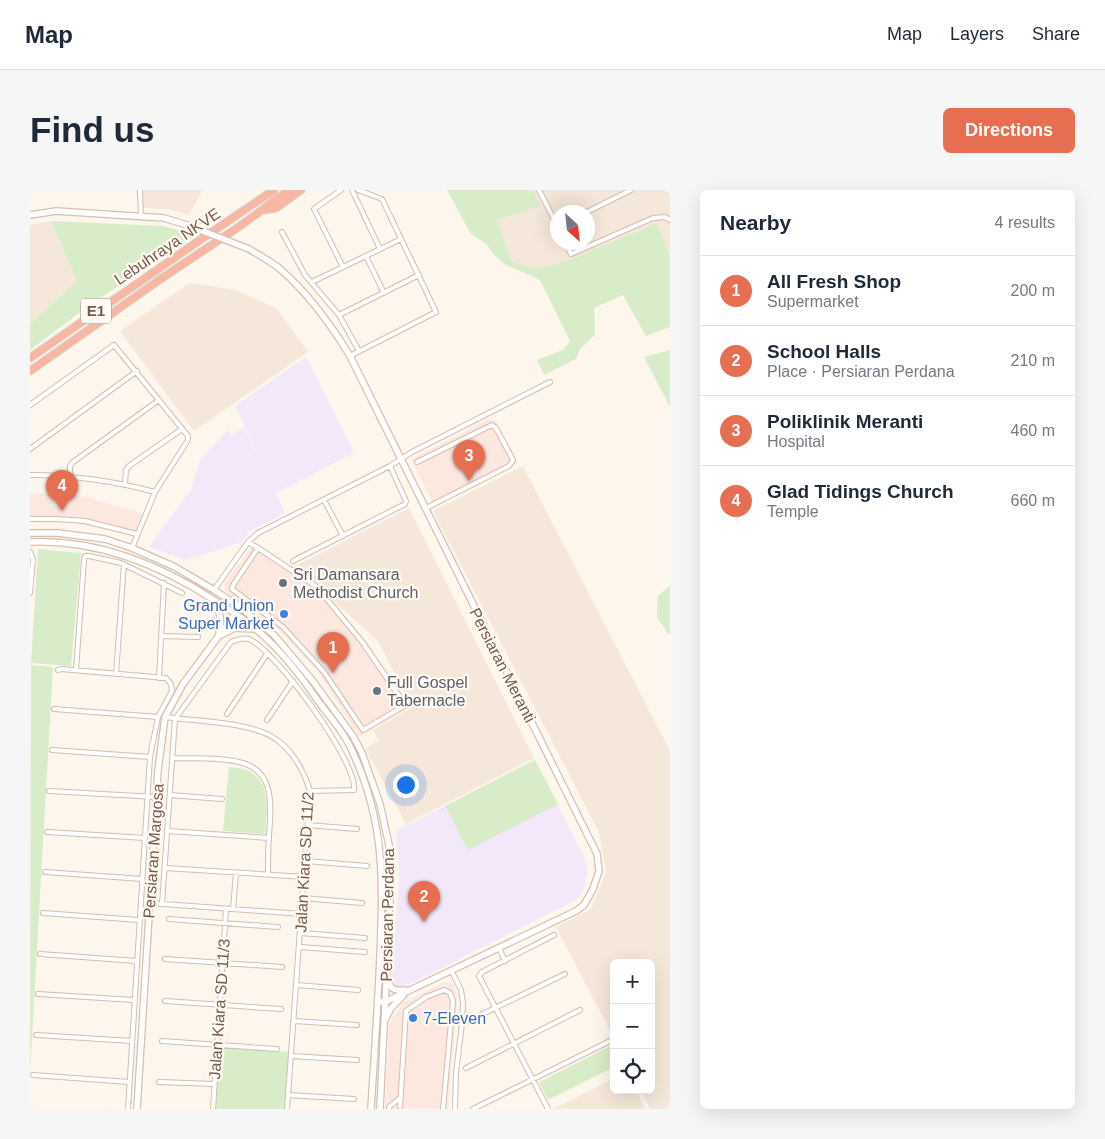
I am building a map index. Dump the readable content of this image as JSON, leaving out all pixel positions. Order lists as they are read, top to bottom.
{
  "streets": {
    "highway": ["Lebuhraya NKVE", "E1"],
    "main road": ["Persiaran Meranti", "Persiaran Margosa", "Persiaran Perdana"],
    "street": ["Jalan Kiara SD 11/2", "Jalan Kiara SD 11/3"]
  },
  "crossings": [
    ["Lebuhraya NKVE", "E1"],
    ["Persiaran Meranti", "Persiaran Perdana"],
    ["Persiaran Margosa", "Jalan Kiara SD 11/2"],
    ["Persiaran Margosa", "Persiaran Perdana"]
  ],
  "places": [
    "Sri Damansara Methodist Church",
    "Grand Union Super Market",
    "Full Gospel Tabernacle",
    "7-Eleven"
  ],
  "north": "bottom right",
  "page": {
    "header": "Map",
    "nav": ["Map", "Layers", "Share"],
    "buttons": "Directions",
    "title": "Find us",
    "heading": ["Nearby", "4 results"],
    "list": [
      {
        "mark": "1",
        "name": "All Fresh Shop",
        "note": "Supermarket",
        "value": "200 m"
      },
      {
        "mark": "2",
        "name": "School Halls",
        "note": "Place · Persiaran Perdana",
        "value": "210 m"
      },
      {
        "mark": "3",
        "name": "Poliklinik Meranti",
        "note": "Hospital",
        "value": "460 m"
      },
      {
        "mark": "4",
        "name": "Glad Tidings Church",
        "note": "Temple",
        "value": "660 m"
      }
    ],
    "pins": [
      "3",
      "4",
      "1",
      "2"
    ],
    "map_buttons": ["+", "−"]
  }
}
